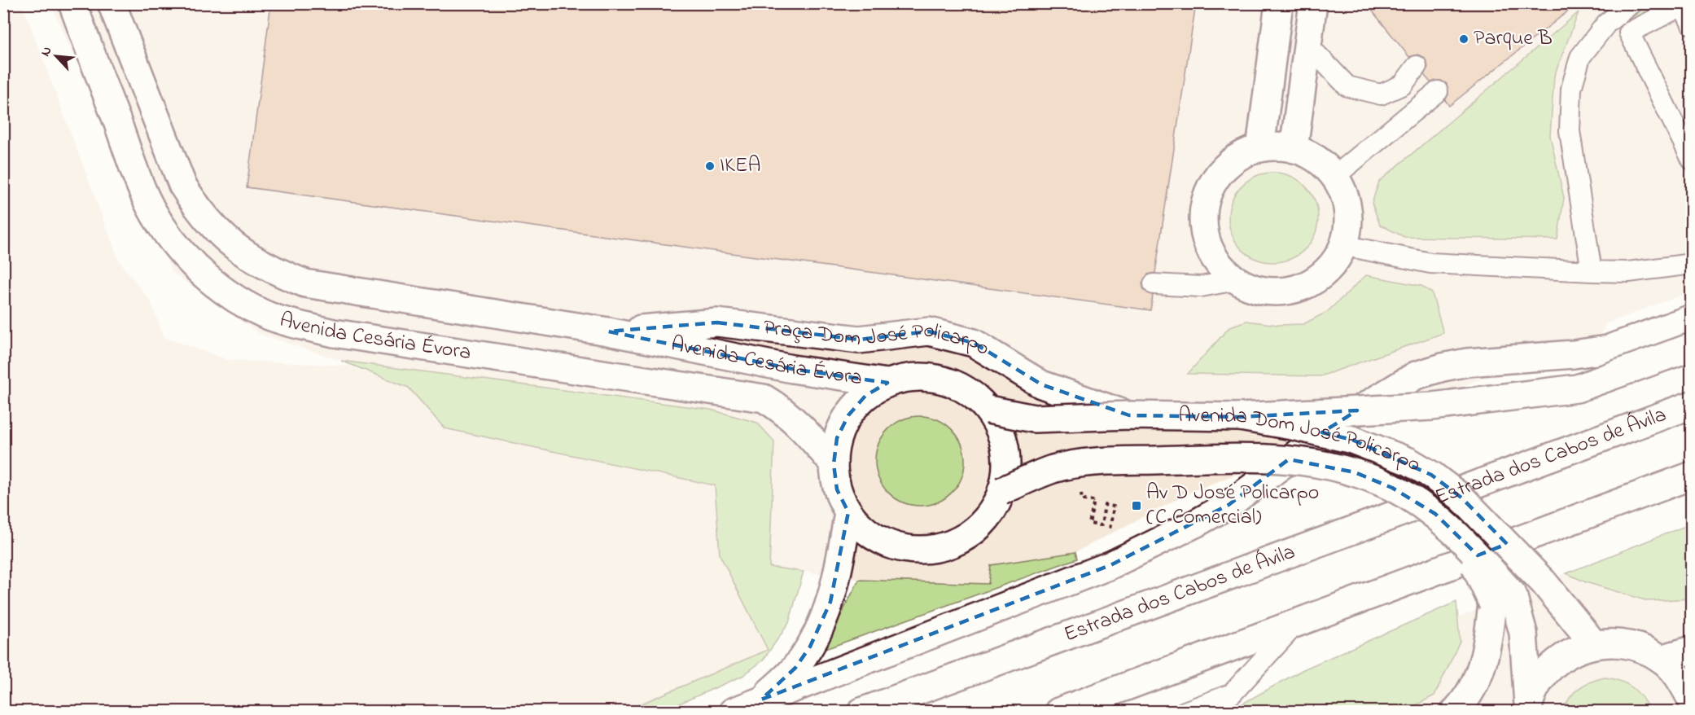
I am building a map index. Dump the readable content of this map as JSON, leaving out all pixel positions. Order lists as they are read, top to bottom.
{
  "streets": {
    "main road": [
      "Avenida Cesária Évora",
      "Praça Dom José Policarpo",
      "Avenida Dom José Policarpo",
      "Estrada dos Cabos de Ávila"
    ]
  },
  "crossings": [
    ["Avenida Cesária Évora", "Praça Dom José Policarpo"],
    ["Avenida Cesária Évora", "Avenida Dom José Policarpo"],
    ["Praça Dom José Policarpo", "Avenida Dom José Policarpo"]
  ],
  "places": {
    "other": ["Parque B", "IKEA"],
    "transit": ["Av D José Policarpo (C Comercial)"]
  },
  "north": "top left"
}
